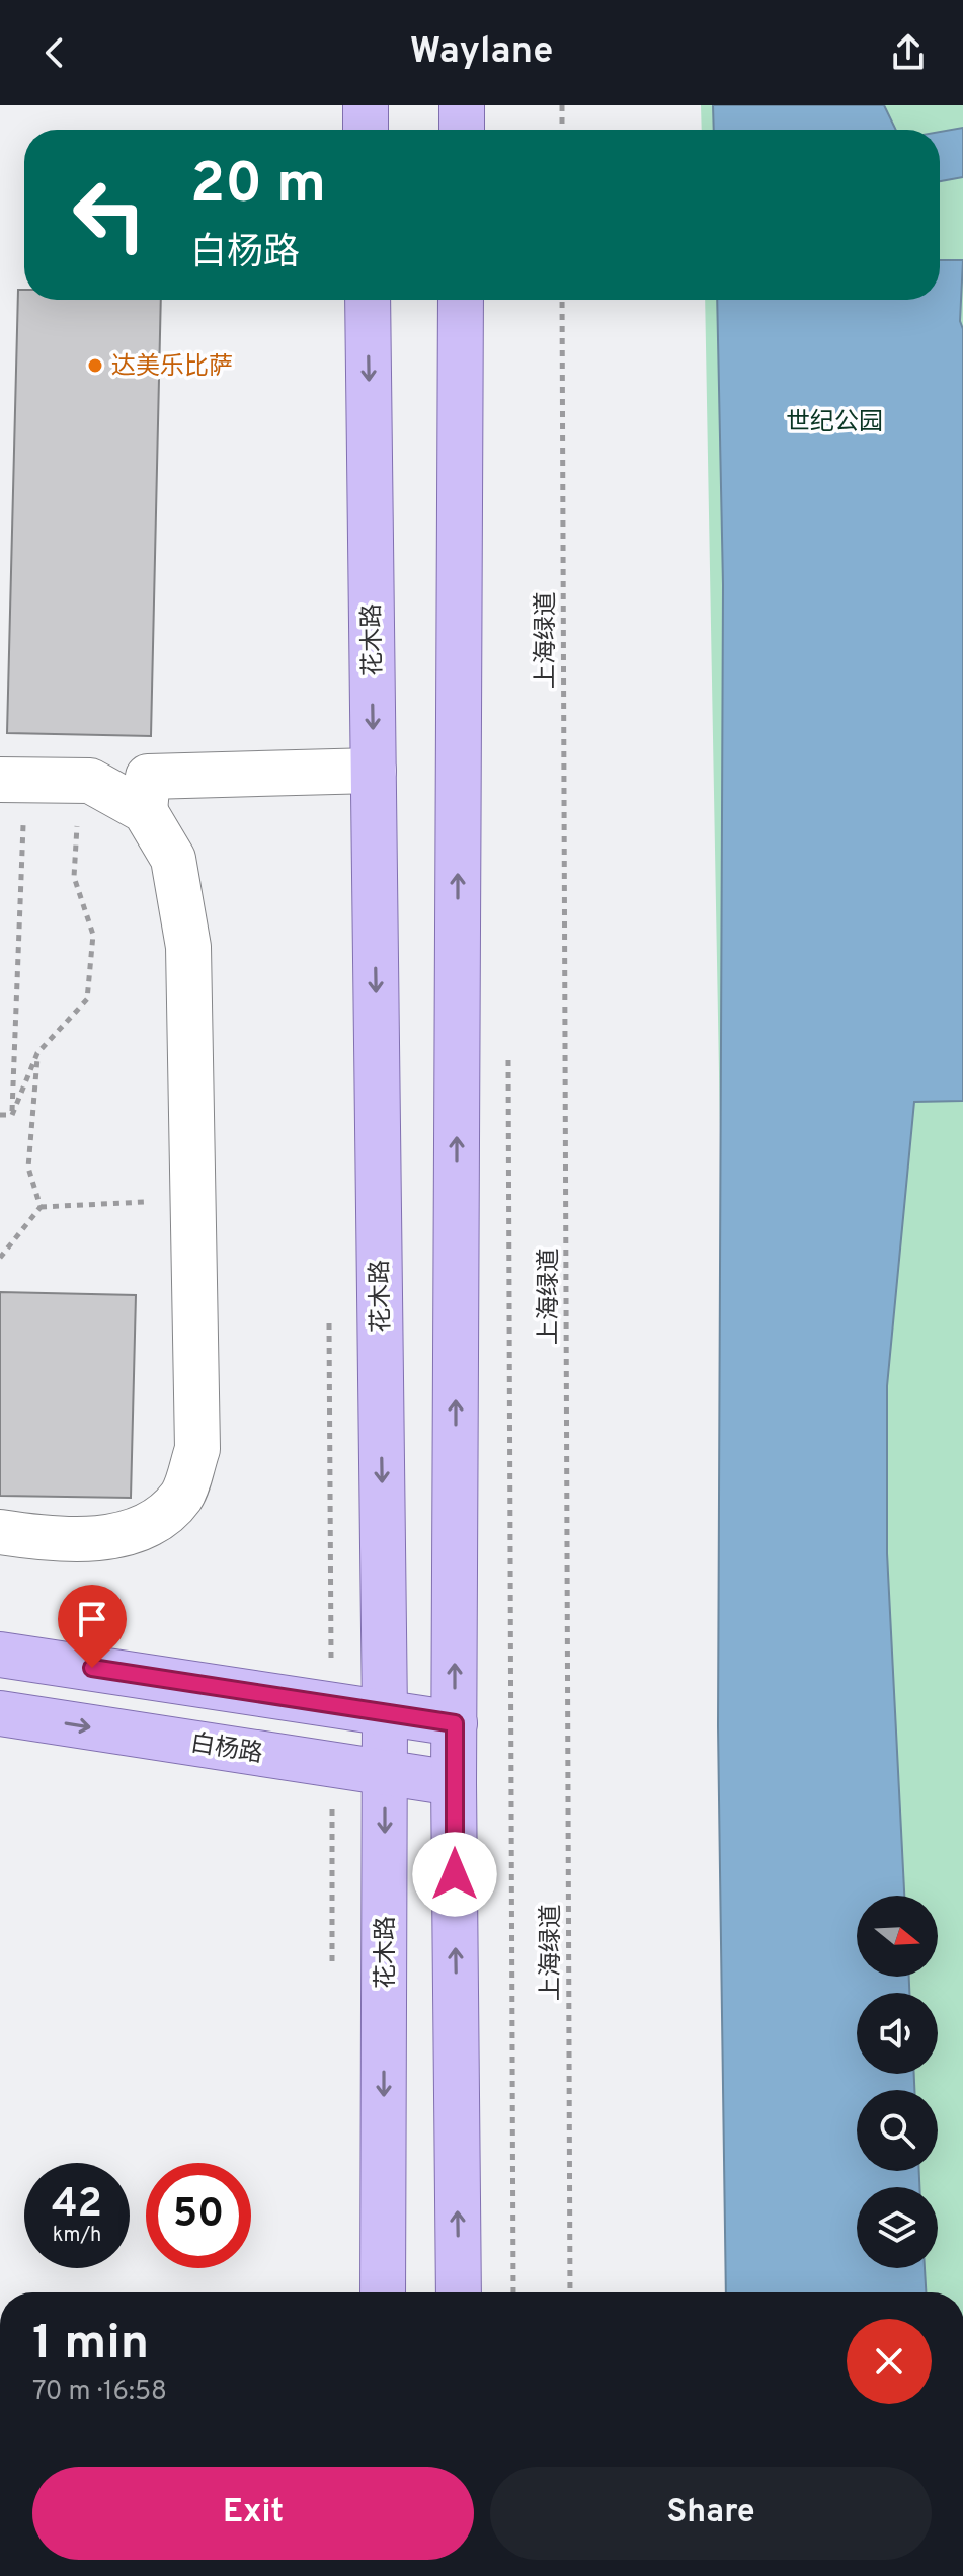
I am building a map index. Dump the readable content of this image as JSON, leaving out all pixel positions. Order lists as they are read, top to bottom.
{
  "streets": {
    "main road": ["花木路", "白杨路"],
    "path": ["上海绿道"]
  },
  "crossings": [
    ["花木路", "白杨路"]
  ],
  "parks": ["世纪公园"],
  "places": ["达美乐比萨"],
  "north": "right",
  "page": {
    "header": "Waylane",
    "turn": ["20 m", "白杨路"],
    "speed": "42 km/h",
    "limit": "50",
    "heading": ["1 min", "70 m · 16:58"],
    "buttons": ["Exit", "Share"]
  }
}
